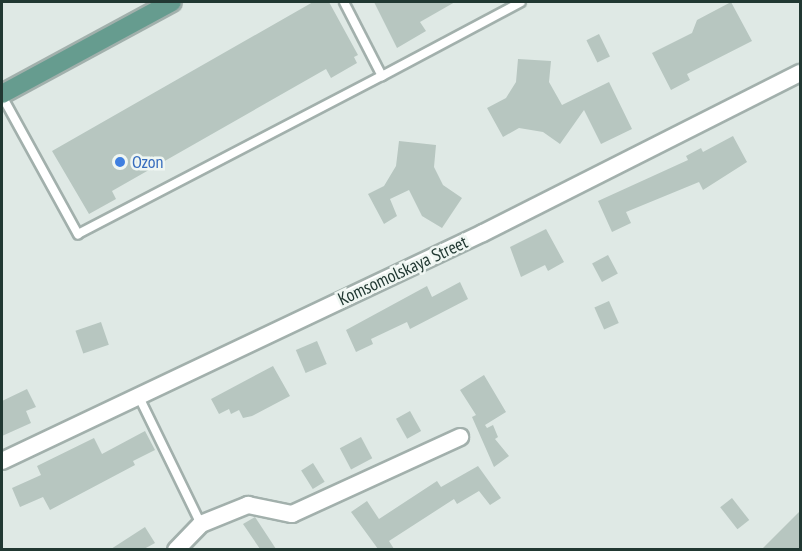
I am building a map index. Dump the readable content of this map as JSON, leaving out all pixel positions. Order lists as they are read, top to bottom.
{
  "streets": {
    "street": ["Komsomolskaya Street"]
  },
  "places": ["Ozon"]
}
